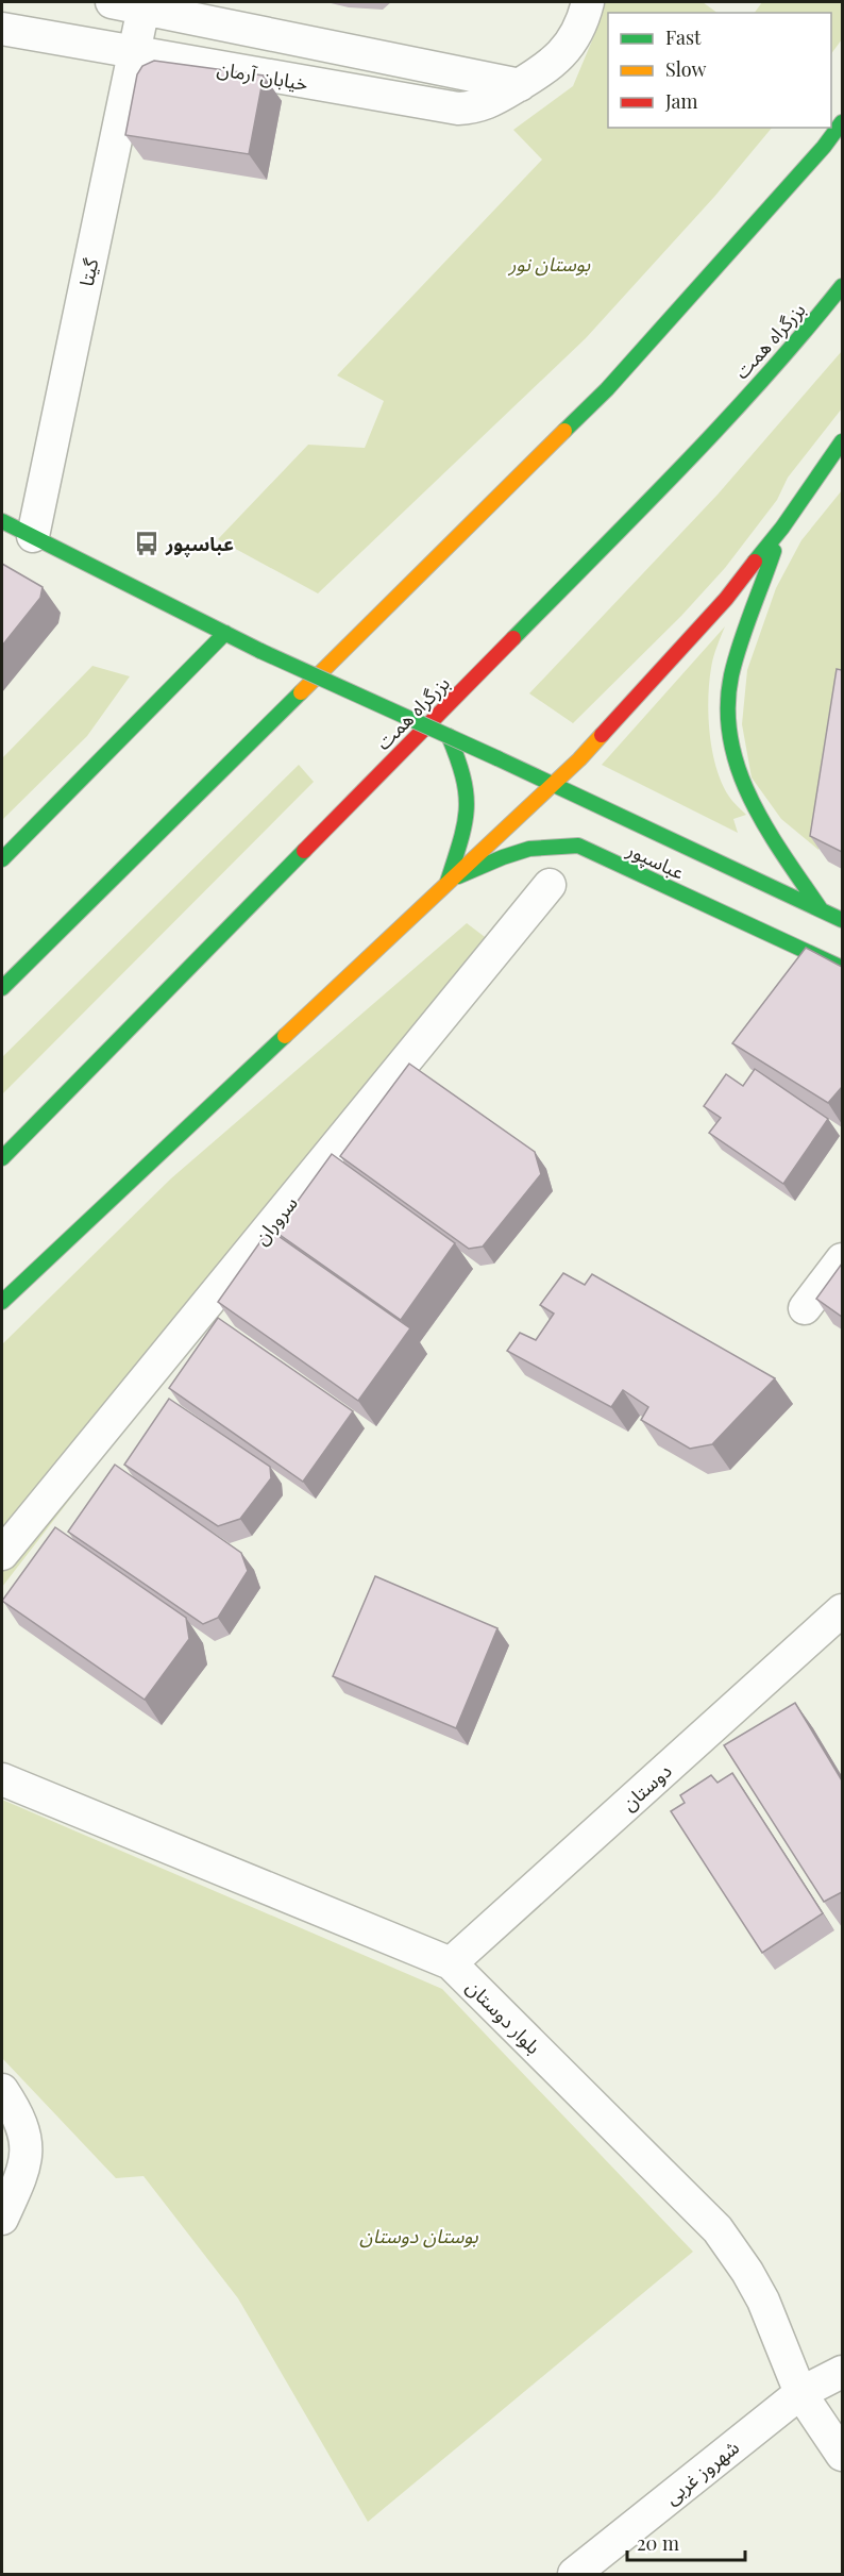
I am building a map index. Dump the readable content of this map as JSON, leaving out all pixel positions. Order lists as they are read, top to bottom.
{
  "streets": {
    "main road": ["بزرگراه همت", "عباسپور"],
    "street": [
      "خیابان آرمان",
      "گیتا",
      "سروران",
      "دوستان",
      "بلوار دوستان",
      "شهروز غربی"
    ]
  },
  "crossings": [
    ["خیابان آرمان", "گیتا"],
    ["دوستان", "بلوار دوستان"],
    ["بلوار دوستان", "شهروز غربی"]
  ],
  "parks": ["بوستان نور", "بوستان دوستان"],
  "places": {
    "bus stop": ["عباسپور"]
  },
  "legend": ["Fast", "Slow", "Jam"],
  "scale_bar": "20 m"
}
